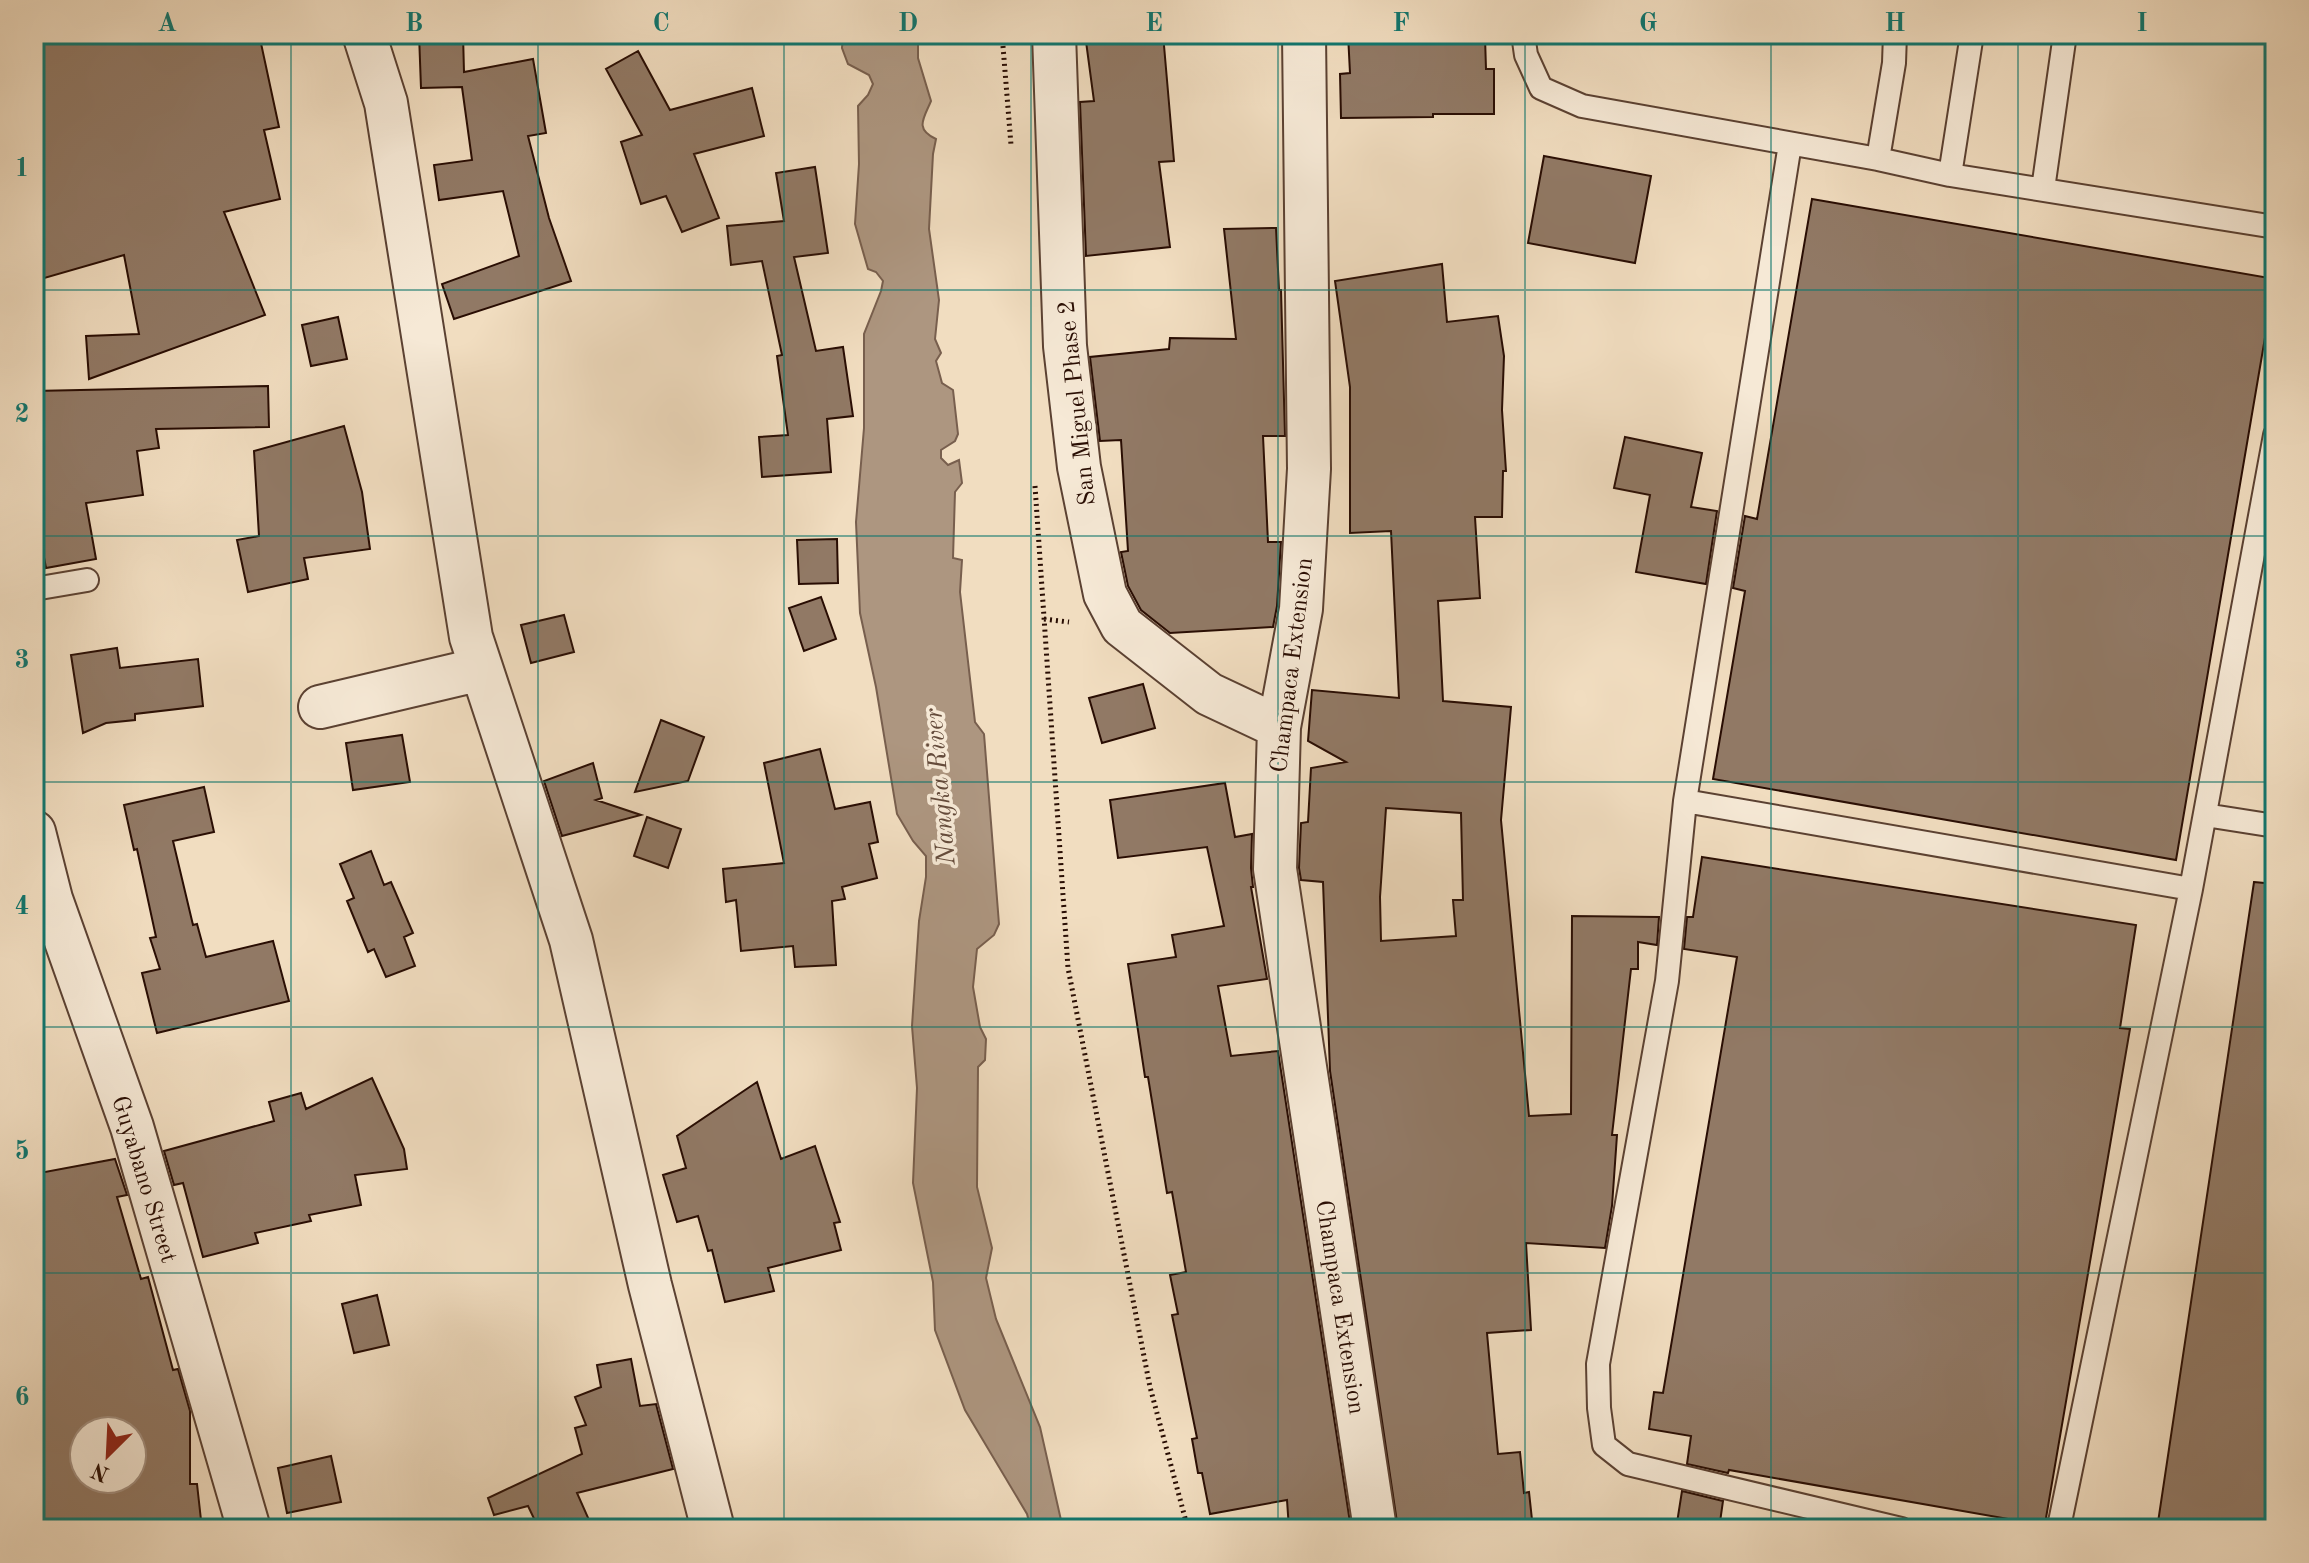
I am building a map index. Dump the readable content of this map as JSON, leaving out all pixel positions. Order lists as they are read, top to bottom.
{
  "streets": {
    "street": ["San Miguel Phase 2", "Champaca Extension", "Guyabano Street"]
  },
  "crossings": [
    ["San Miguel Phase 2", "Champaca Extension"]
  ],
  "water": ["Nangka River"],
  "north": "bottom left",
  "grid": {
    "columns": [
      "A",
      "B",
      "C",
      "D",
      "E",
      "F",
      "G",
      "H",
      "I"
    ],
    "rows": [
      "1",
      "2",
      "3",
      "4",
      "5",
      "6"
    ]
  }
}
